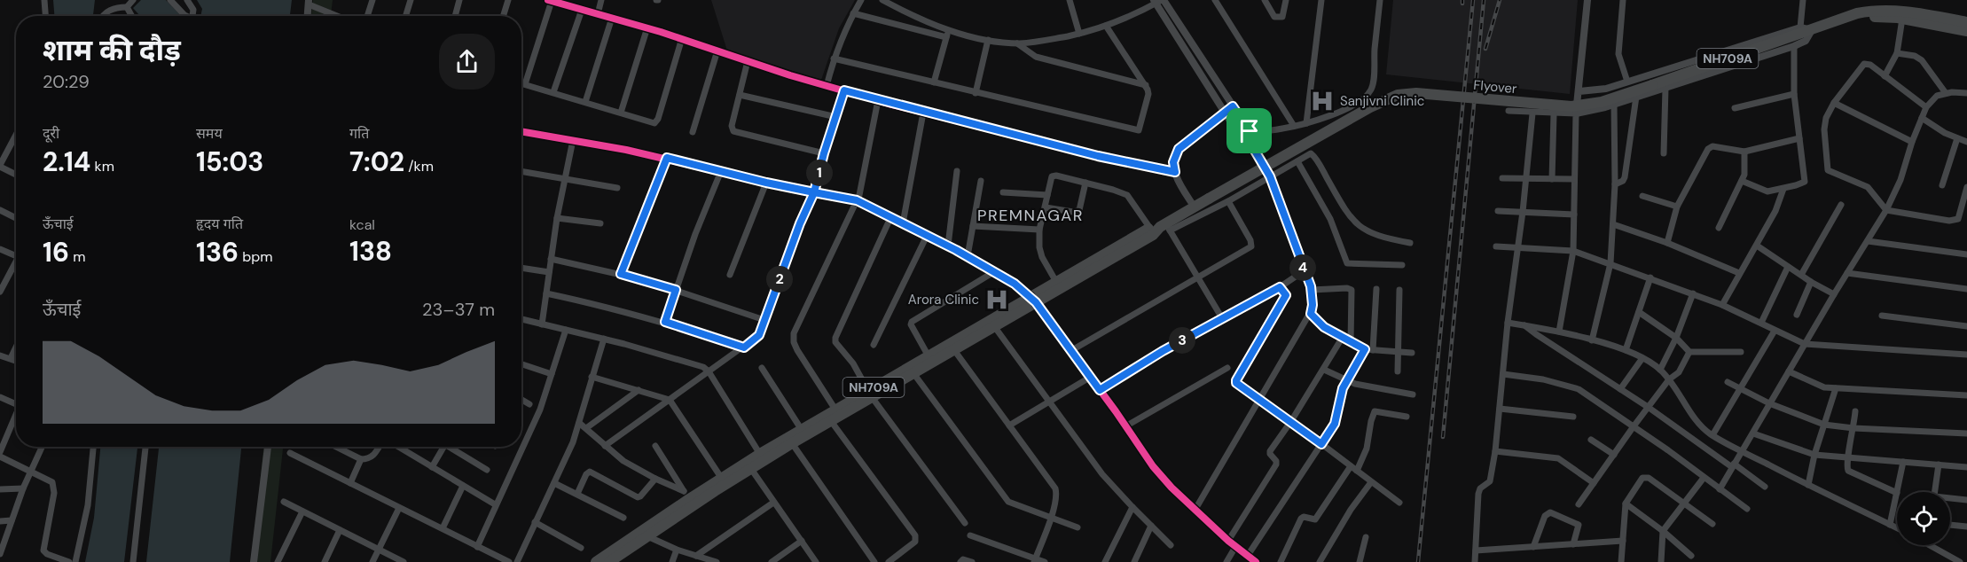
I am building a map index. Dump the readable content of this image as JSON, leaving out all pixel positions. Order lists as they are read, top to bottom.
{
  "streets": {
    "highway": ["NH709A", "Flyover"]
  },
  "crossings": [
    ["NH709A", "Flyover"]
  ],
  "districts": ["PREMNAGAR"],
  "places": {
    "hospital": ["Sanjivni Clinic", "Arora Clinic"]
  },
  "page": {
    "heading": ["शाम की दौड़", "20:29"],
    "stats": [
      ["दूरी", "2.14 km"],
      ["समय", "15:03"],
      ["गति", "7:02 /km"],
      ["ऊँचाई", "16 m"],
      ["हृदय गति", "136 bpm"],
      ["kcal", "138"]
    ],
    "pins": [
      "1",
      "4",
      "2",
      "3"
    ],
    "chart": ["ऊँचाई", "23–37 m"]
  }
}
